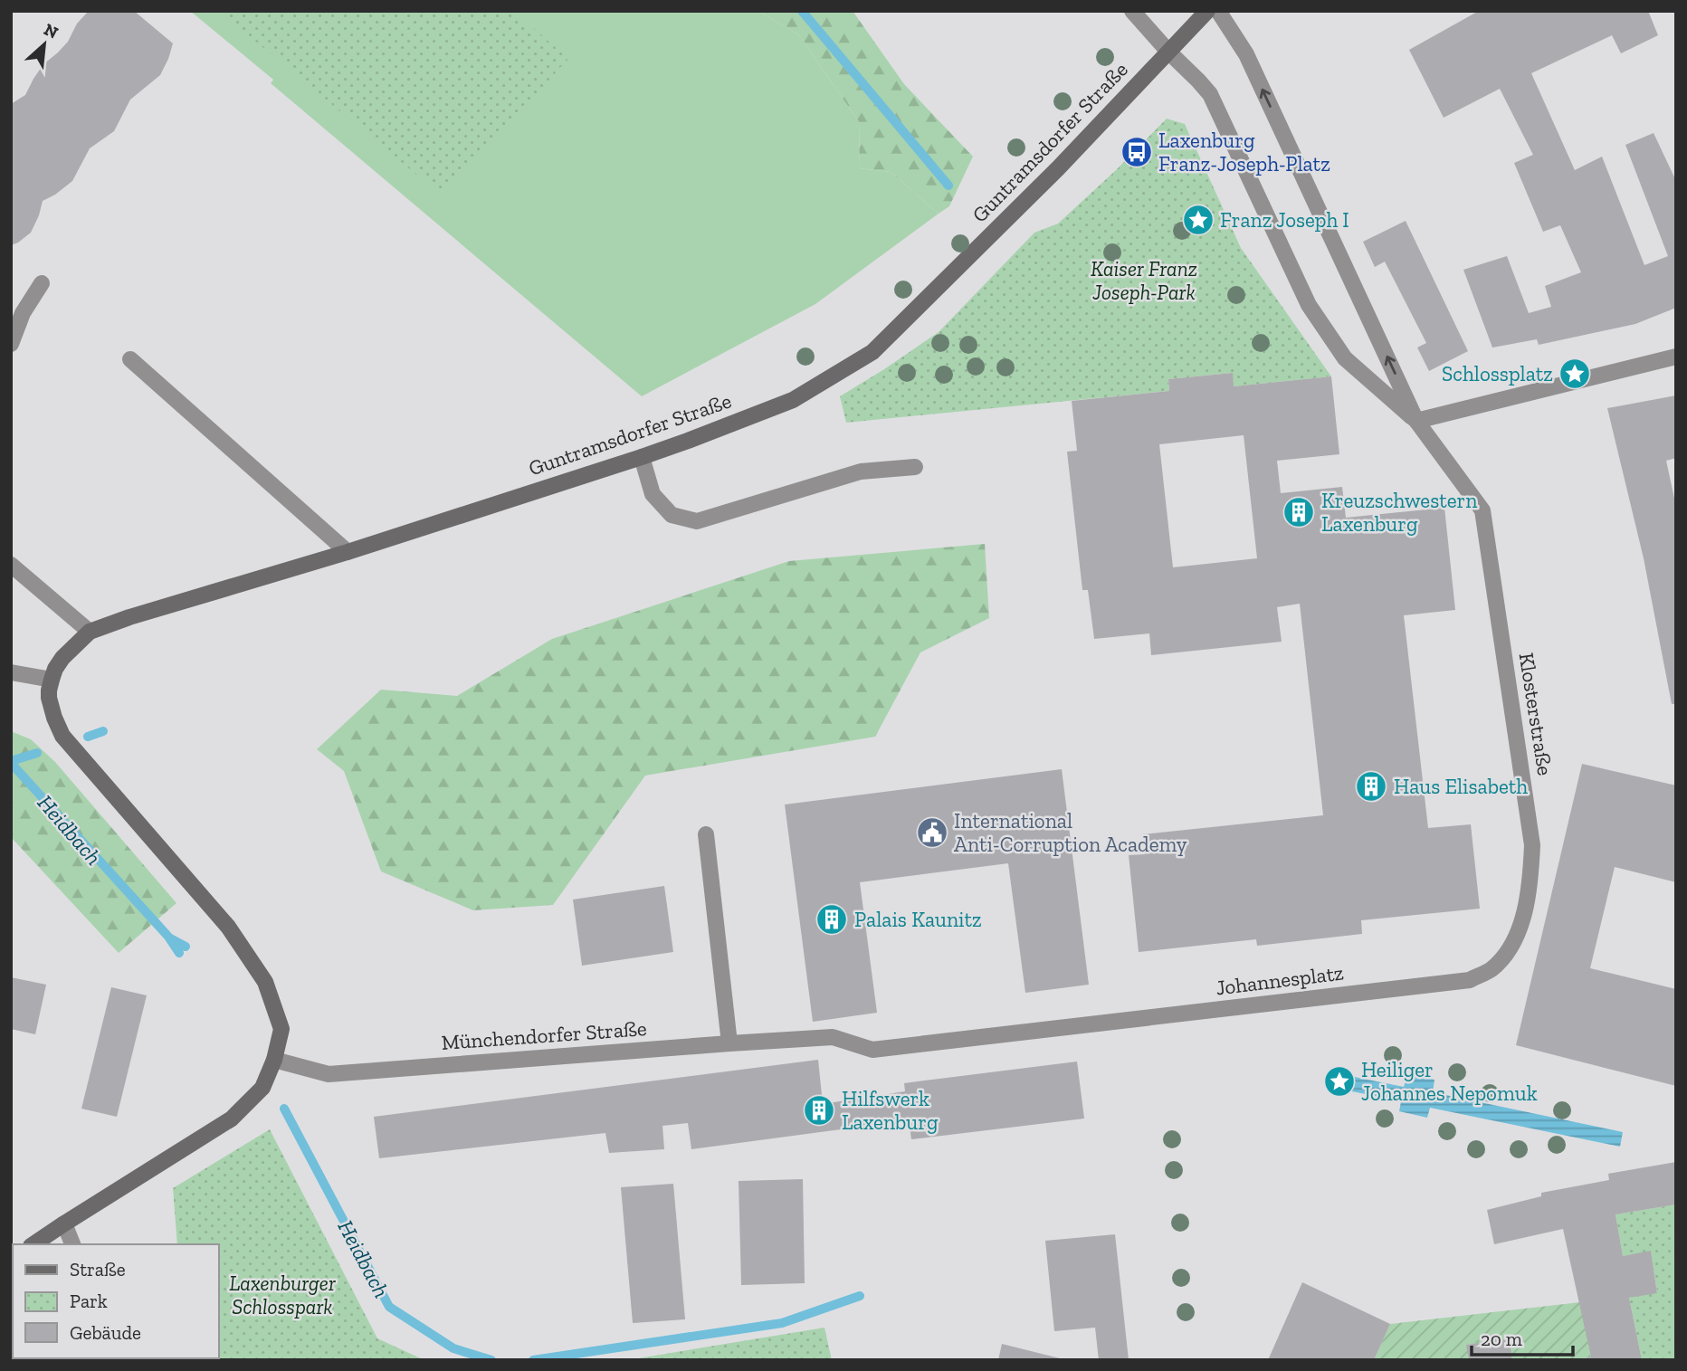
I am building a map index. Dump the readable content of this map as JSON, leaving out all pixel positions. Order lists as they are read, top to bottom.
{
  "streets": {
    "main road": ["Guntramsdorfer Straße"],
    "street": ["Klosterstraße", "Johannesplatz", "Münchendorfer Straße"]
  },
  "crossings": [
    ["Klosterstraße", "Johannesplatz"],
    ["Johannesplatz", "Münchendorfer Straße"]
  ],
  "water": ["Heidbach"],
  "parks": ["Kaiser Franz Joseph-Park", "Laxenburger Schlosspark"],
  "places": {
    "bus stop": ["Laxenburg Franz-Joseph-Platz"],
    "place": ["Franz Joseph I", "Schlossplatz", "Heiliger Johannes Nepomuk"],
    "building": [
      "Kreuzschwestern Laxenburg",
      "Haus Elisabeth",
      "Palais Kaunitz",
      "Hilfswerk Laxenburg"
    ],
    "public building": ["International Anti-Corruption Academy"]
  },
  "legend": ["Straße", "Park", "Gebäude"],
  "scale_bar": "20 m",
  "north": "top right"
}
